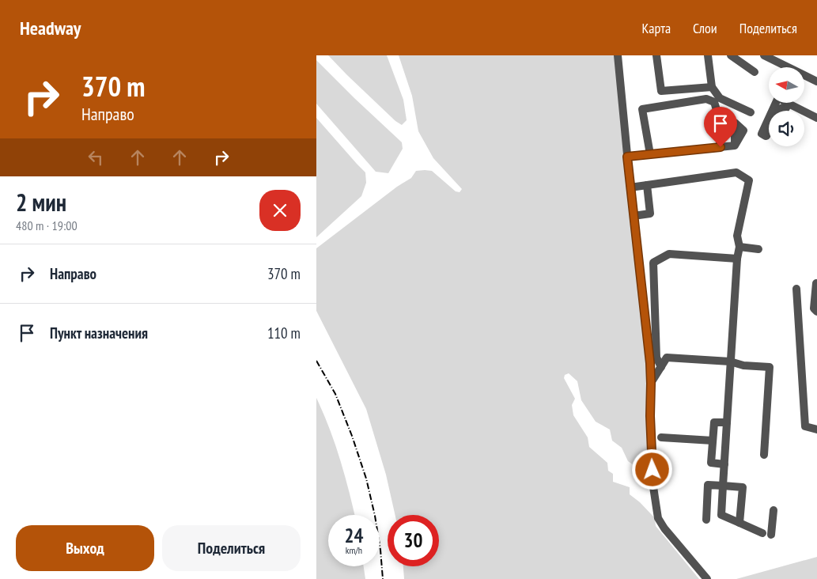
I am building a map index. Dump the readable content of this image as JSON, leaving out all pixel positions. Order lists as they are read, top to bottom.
{
  "north": "left",
  "page": {
    "header": "Headway",
    "nav": ["Карта", "Слои", "Поделиться"],
    "turn": ["370 m", "Направо"],
    "heading": ["2 мин", "480 m · 19:00"],
    "list": [
      {
        "name": "Направо",
        "value": "370 m"
      },
      {
        "name": "Пункт назначения",
        "value": "110 m"
      }
    ],
    "speed": "24 km/h",
    "limit": "30",
    "buttons": ["Выход", "Поделиться"]
  }
}
